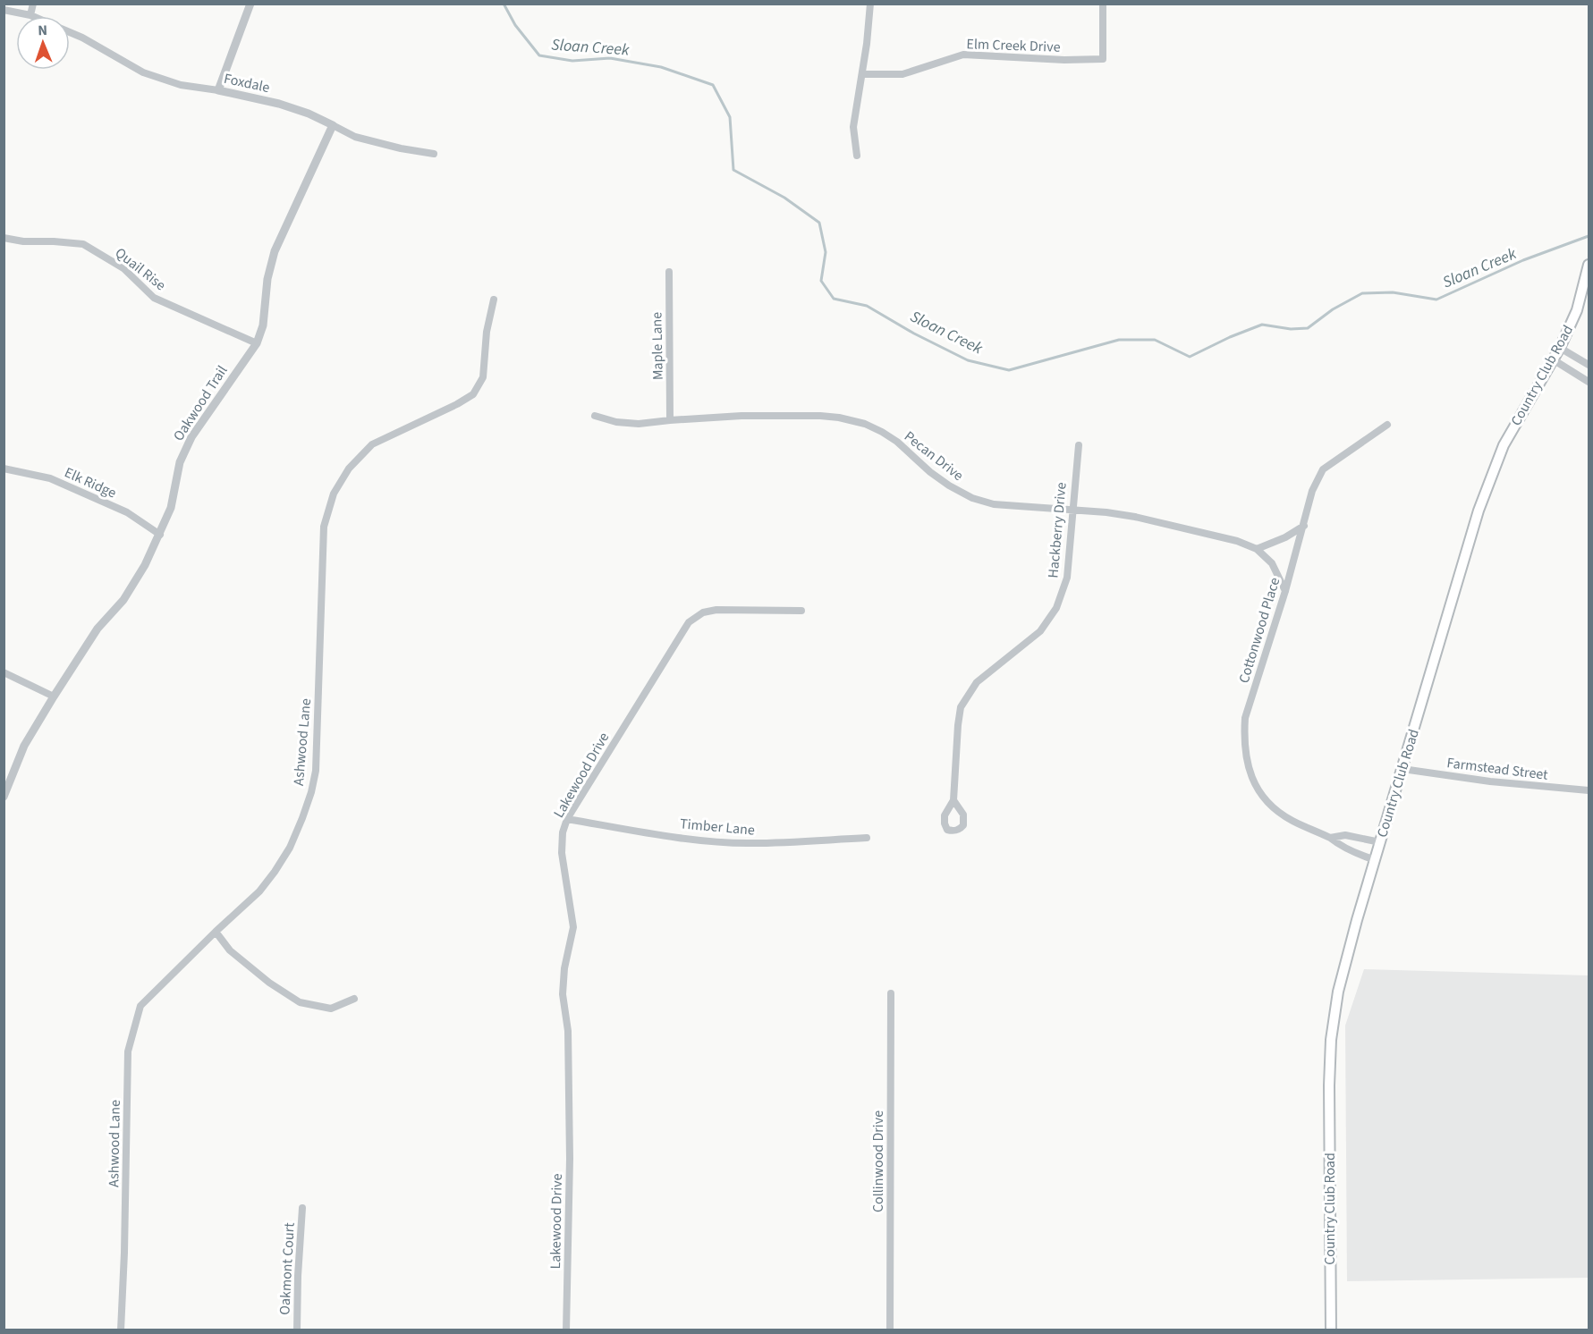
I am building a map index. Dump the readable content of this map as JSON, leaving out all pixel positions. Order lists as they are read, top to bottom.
{
  "streets": {
    "main road": ["Country Club Road"],
    "street": [
      "Elm Creek Drive",
      "Foxdale",
      "Quail Rise",
      "Maple Lane",
      "Oakwood Trail",
      "Pecan Drive",
      "Elk Ridge",
      "Hackberry Drive",
      "Cottonwood Place",
      "Ashwood Lane",
      "Farmstead Street",
      "Lakewood Drive",
      "Timber Lane",
      "Collinwood Drive",
      "Oakmont Court"
    ]
  },
  "crossings": [
    ["Foxdale", "Oakwood Trail"],
    ["Quail Rise", "Oakwood Trail"],
    ["Maple Lane", "Pecan Drive"],
    ["Country Club Road", "Cottonwood Place"],
    ["Country Club Road", "Farmstead Street"],
    ["Oakwood Trail", "Elk Ridge"],
    ["Pecan Drive", "Hackberry Drive"],
    ["Pecan Drive", "Cottonwood Place"],
    ["Lakewood Drive", "Timber Lane"]
  ],
  "water": ["Sloan Creek"],
  "north": "top"
}
